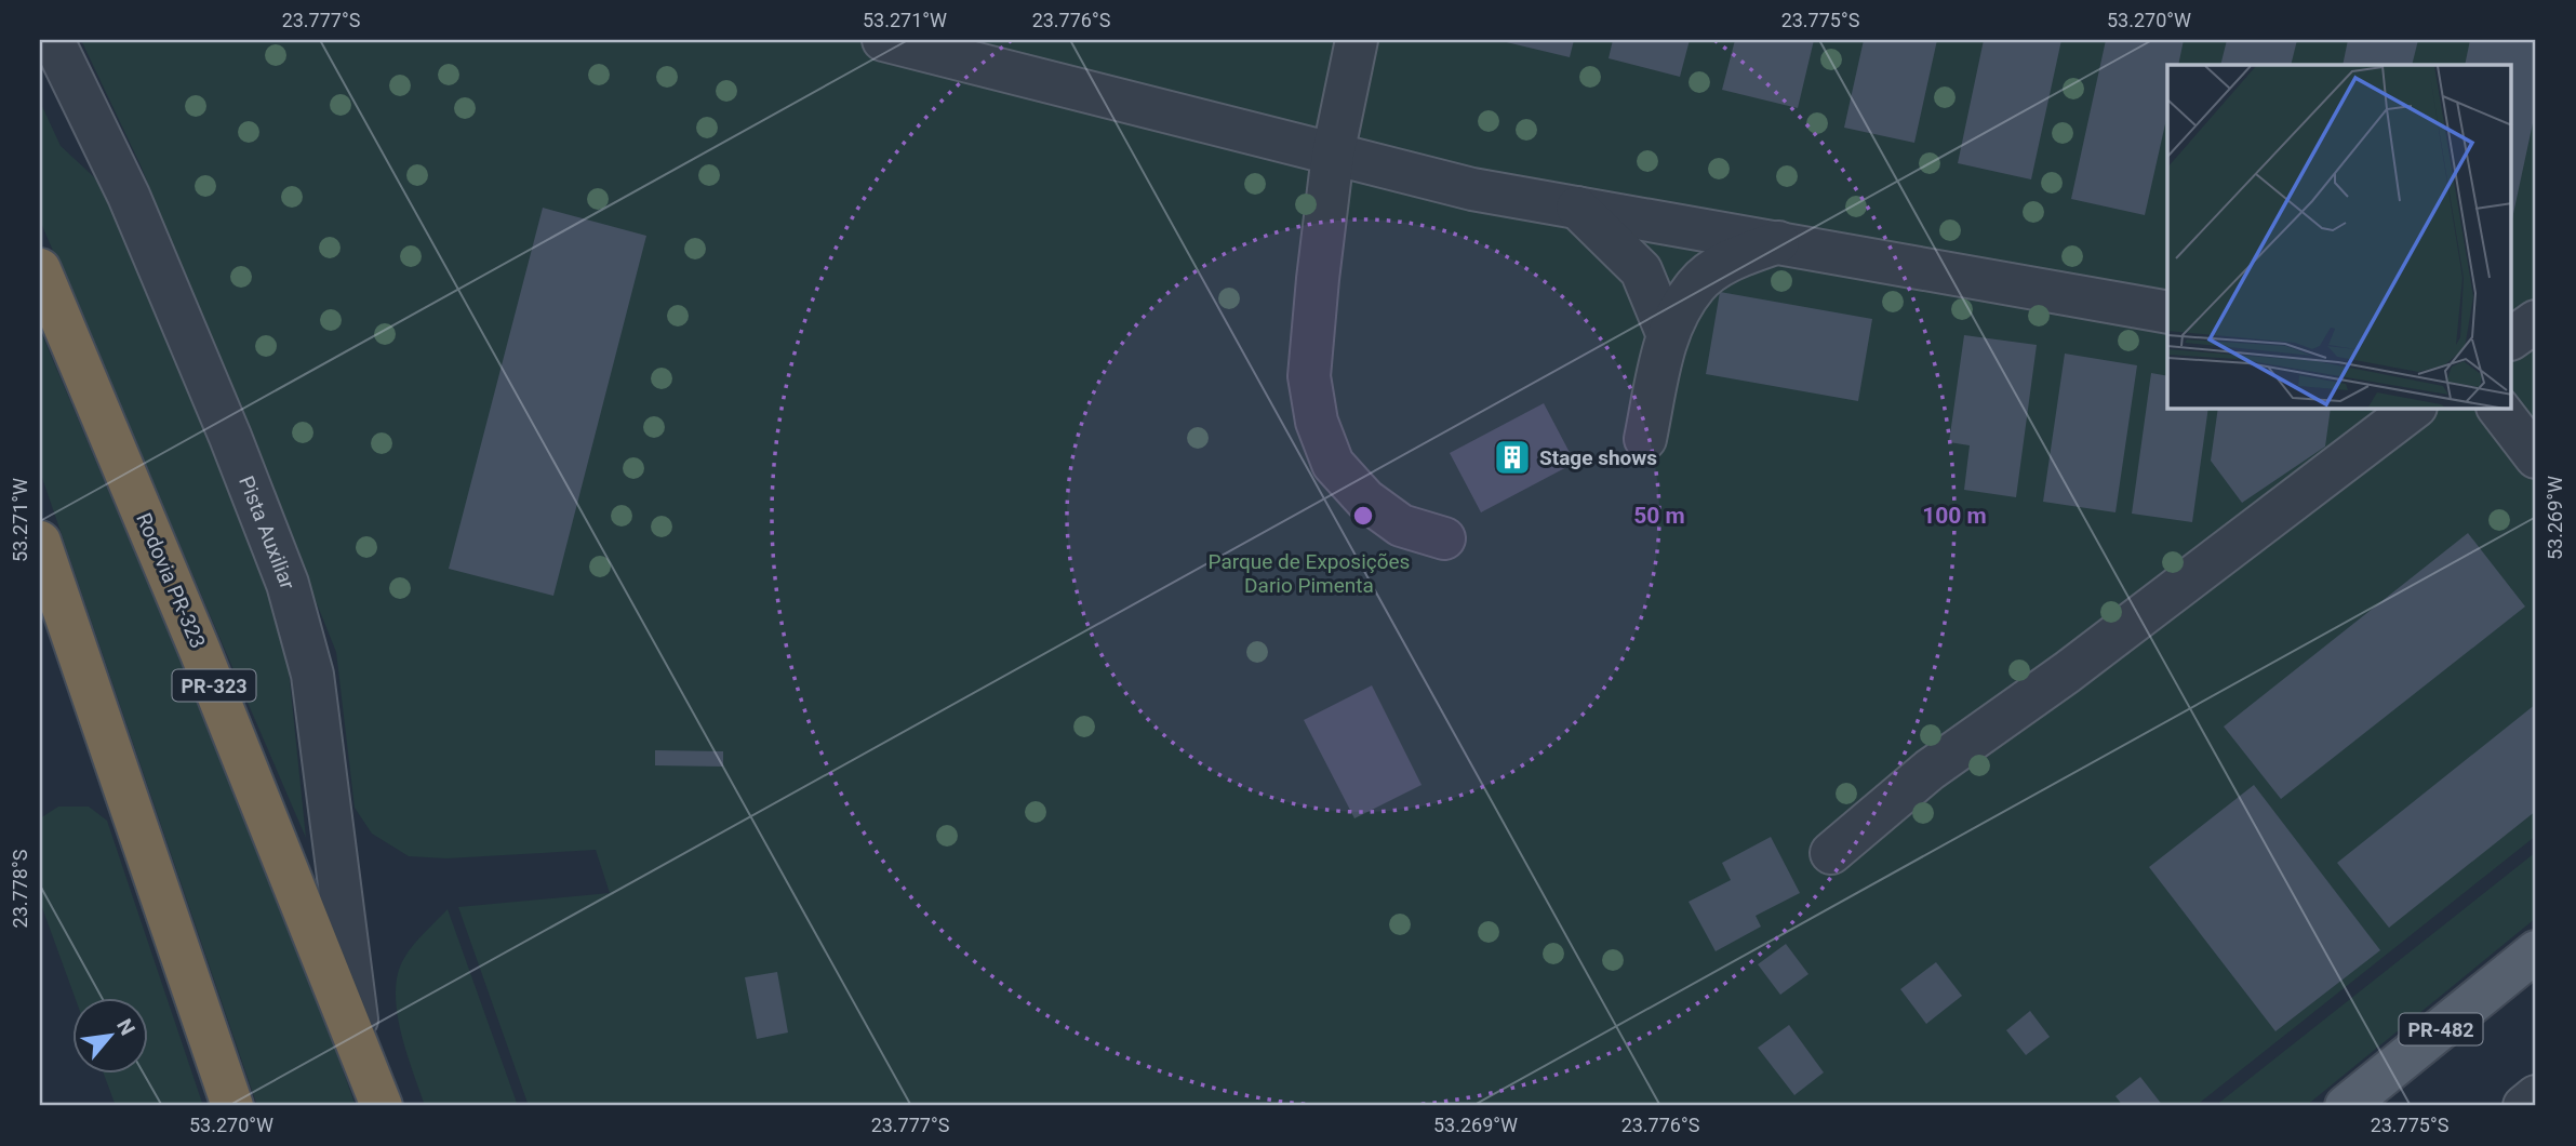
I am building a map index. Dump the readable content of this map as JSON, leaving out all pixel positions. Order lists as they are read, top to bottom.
{
  "streets": {
    "highway": ["Rodovia PR-323", "PR-323"],
    "main road": ["PR-482"],
    "street": ["Pista Auxiliar"]
  },
  "crossings": [
    ["Pista Auxiliar", "Rodovia PR-323"]
  ],
  "parks": ["Parque de Exposições Dario Pimenta"],
  "places": {
    "building": ["Stage shows"]
  },
  "north": "top right",
  "coordinates": [
    "23.777°S",
    "53.271°W",
    "23.776°S",
    "23.775°S",
    "53.270°W",
    "53.269°W",
    "23.778°S"
  ],
  "rings": ["50 m", "100 m"]
}
